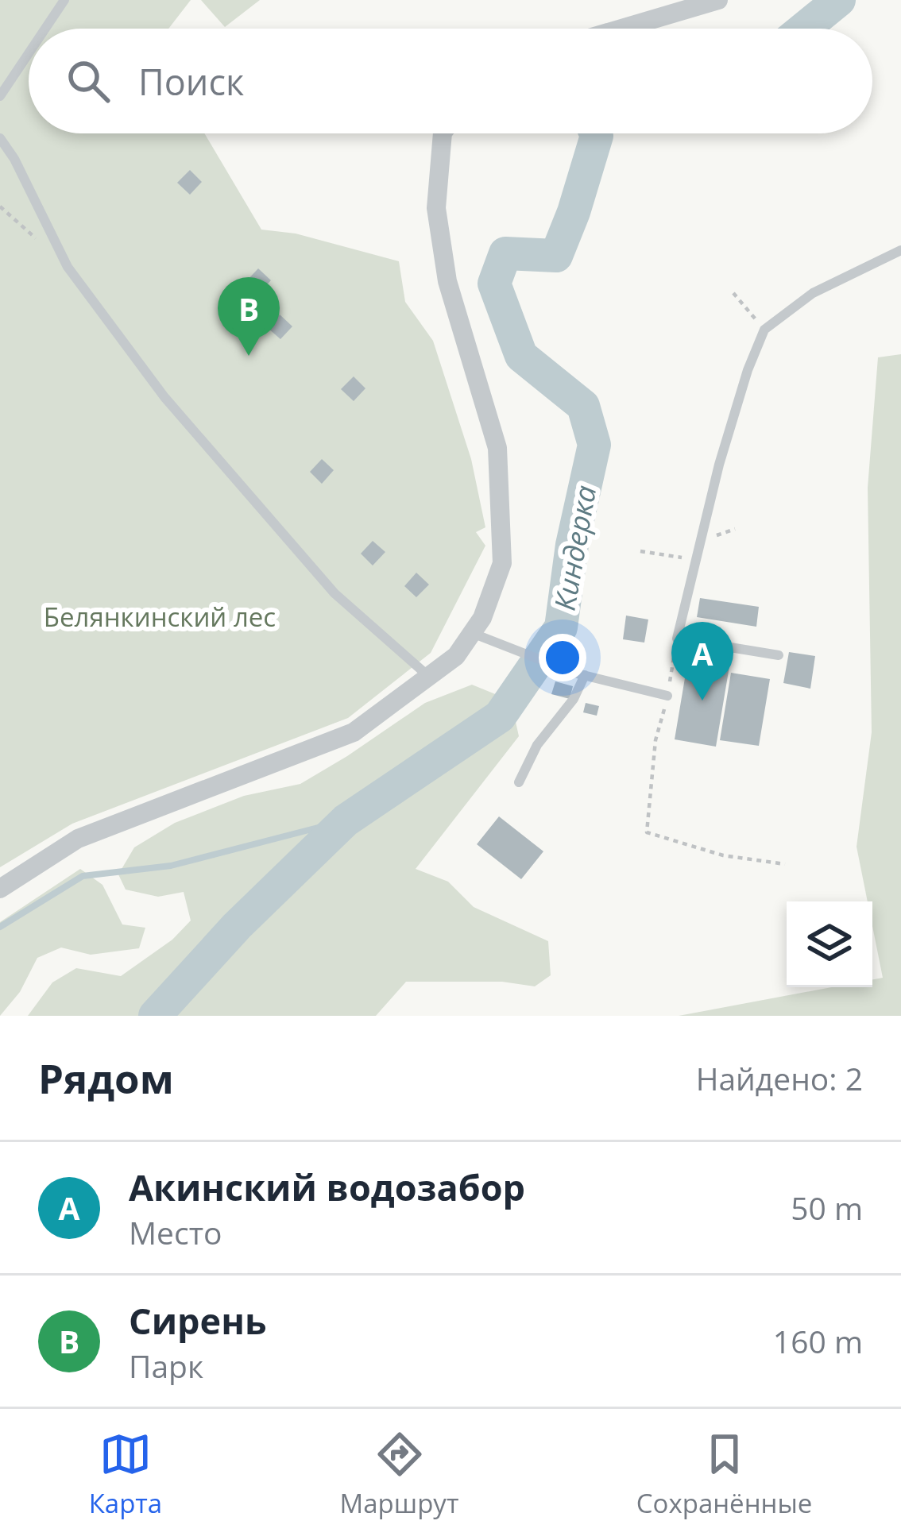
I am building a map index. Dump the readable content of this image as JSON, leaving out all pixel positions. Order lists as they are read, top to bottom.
{
  "water": ["Киндерка"],
  "parks": ["Белянкинский лес"],
  "page": {
    "search": "Поиск",
    "pins": ["B", "A"],
    "heading": ["Рядом", "Найдено: 2"],
    "list": [
      {
        "mark": "A",
        "name": "Акинский водозабор",
        "note": "Место",
        "value": "50 m"
      },
      {
        "mark": "B",
        "name": "Сирень",
        "note": "Парк",
        "value": "160 m"
      }
    ],
    "nav": ["Карта", "Маршрут", "Сохранённые"]
  }
}
